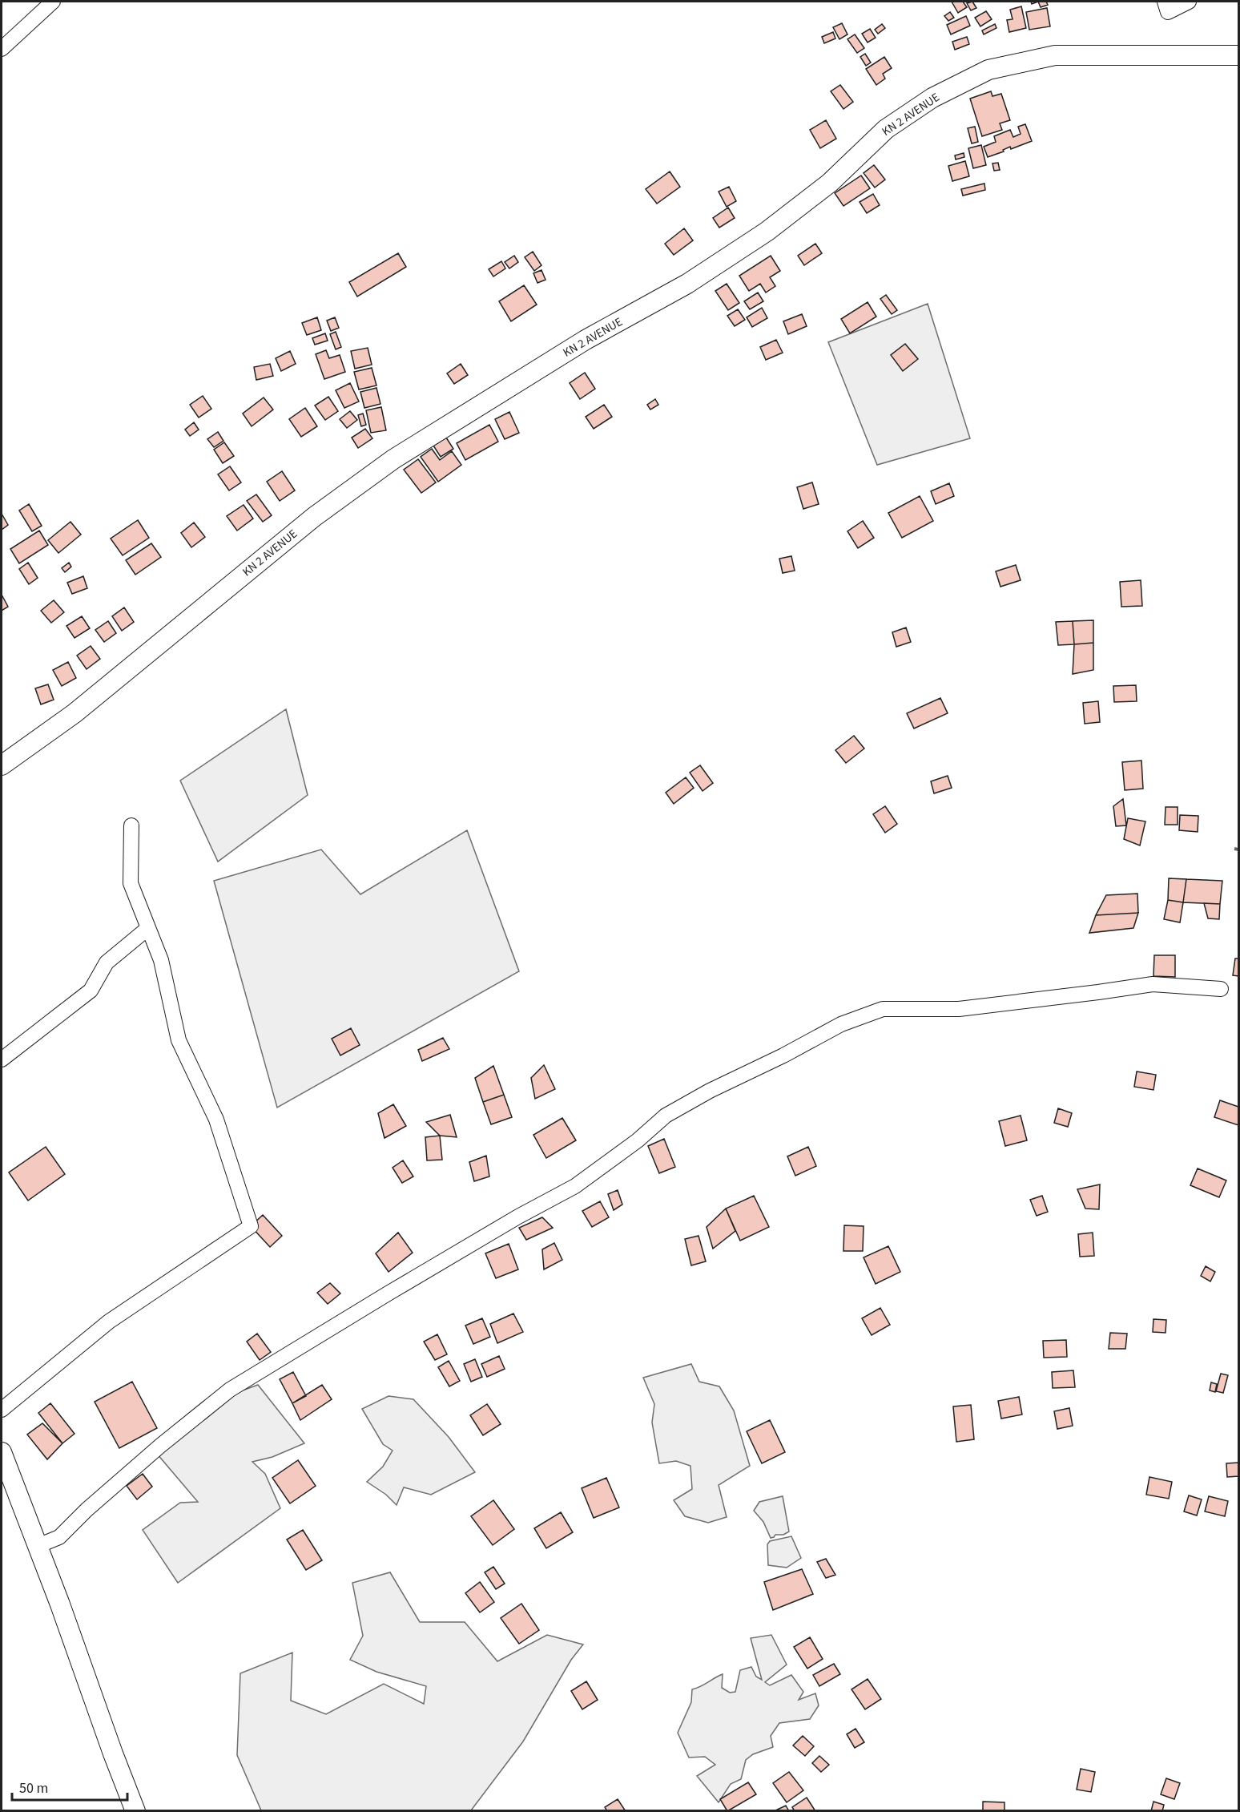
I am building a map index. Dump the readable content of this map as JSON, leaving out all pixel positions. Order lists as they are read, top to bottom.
{
  "streets": {
    "main road": ["KN 2 AVENUE"]
  },
  "scale_bar": "50 m"
}
